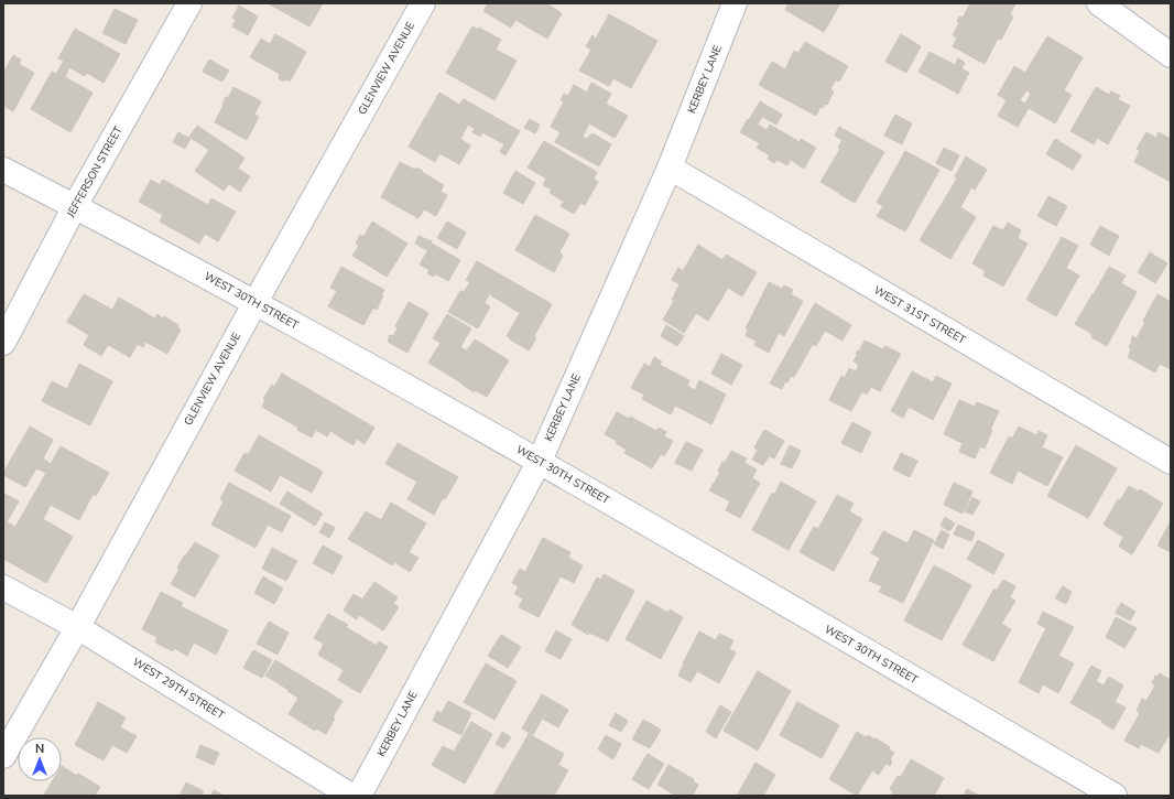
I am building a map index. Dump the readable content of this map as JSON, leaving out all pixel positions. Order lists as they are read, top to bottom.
{
  "streets": {
    "street": [
      "GLENVIEW AVENUE",
      "KERBEY LANE",
      "JEFFERSON STREET",
      "WEST 30TH STREET",
      "WEST 31ST STREET",
      "WEST 29TH STREET"
    ]
  },
  "crossings": [
    ["GLENVIEW AVENUE", "WEST 30TH STREET"],
    ["GLENVIEW AVENUE", "WEST 29TH STREET"],
    ["KERBEY LANE", "WEST 30TH STREET"],
    ["KERBEY LANE", "WEST 31ST STREET"],
    ["JEFFERSON STREET", "WEST 30TH STREET"]
  ],
  "north": "top"
}
